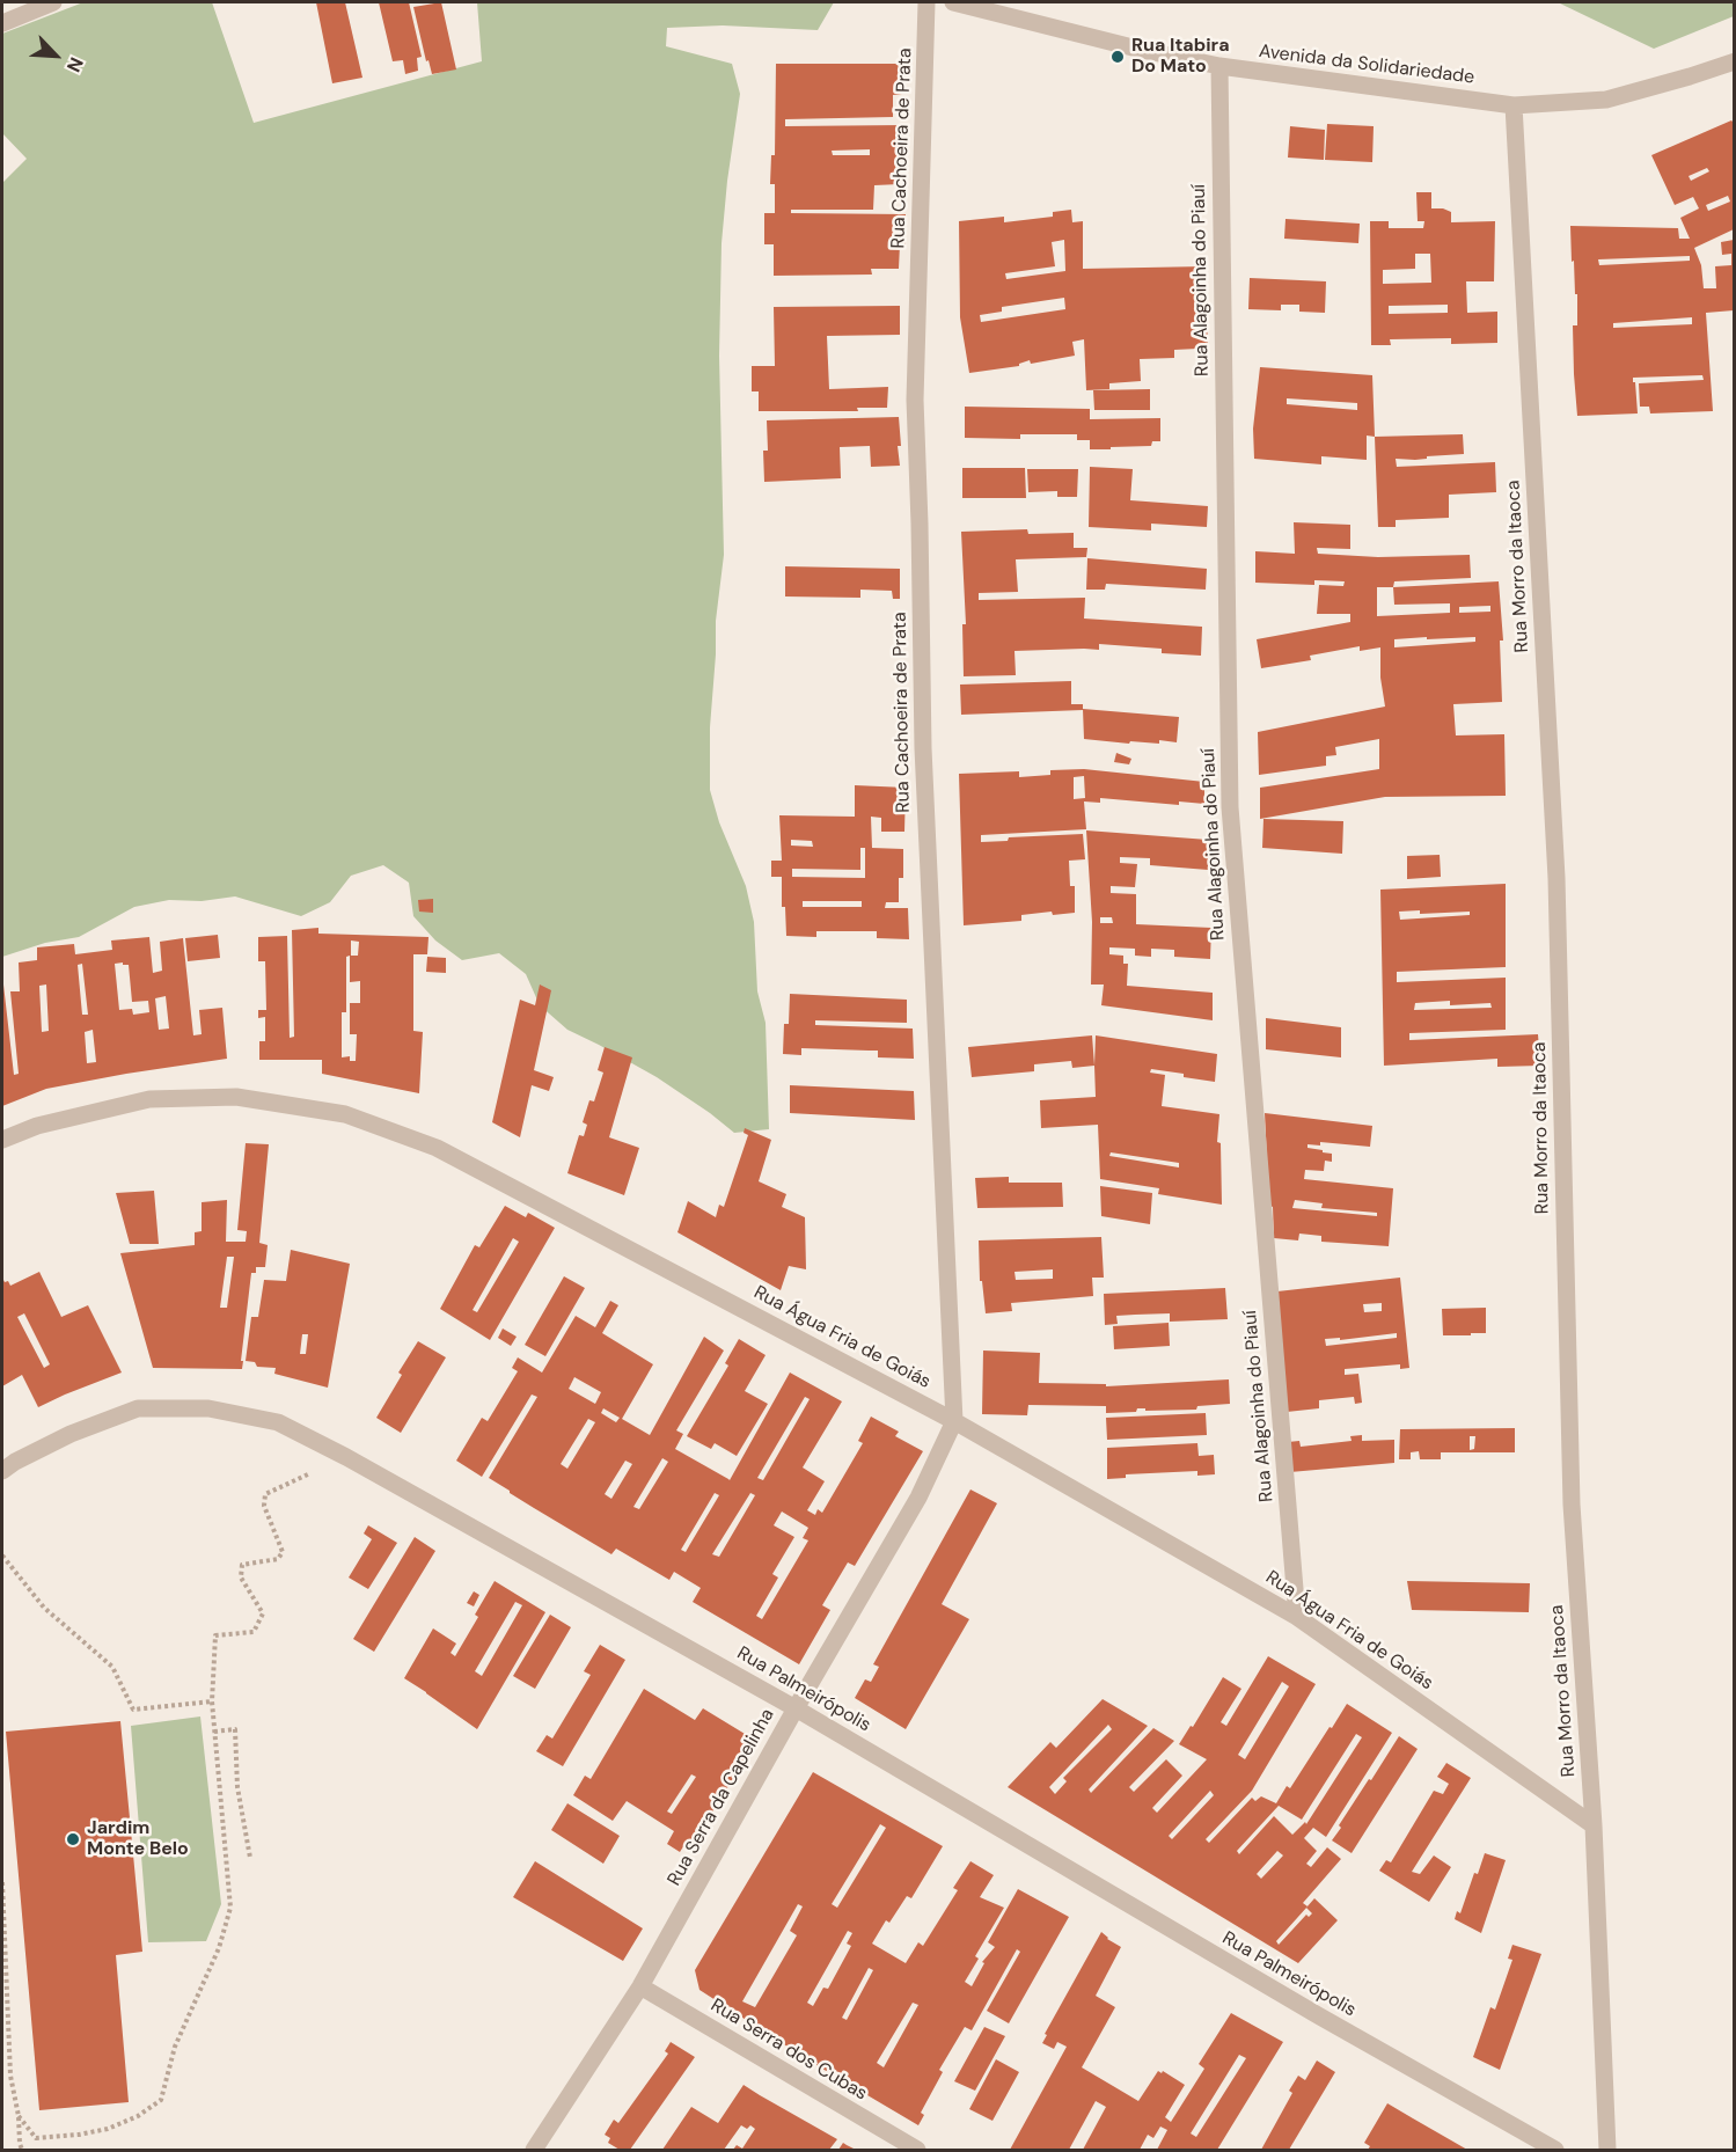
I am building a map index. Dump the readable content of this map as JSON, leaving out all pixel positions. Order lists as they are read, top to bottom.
{
  "streets": {
    "street": [
      "Avenida da Solidariedade",
      "Rua Cachoeira de Prata",
      "Rua Alagoinha do Piauí",
      "Rua Morro da Itaoca",
      "Rua Água Fria de Goiás",
      "Rua Palmeirópolis",
      "Rua Serra da Capelinha",
      "Rua Serra dos Cubas"
    ]
  },
  "crossings": [
    ["Avenida da Solidariedade", "Rua Alagoinha do Piauí"],
    ["Avenida da Solidariedade", "Rua Morro da Itaoca"],
    ["Rua Cachoeira de Prata", "Rua Água Fria de Goiás"],
    ["Rua Cachoeira de Prata", "Rua Serra da Capelinha"],
    ["Rua Alagoinha do Piauí", "Rua Água Fria de Goiás"],
    ["Rua Morro da Itaoca", "Rua Água Fria de Goiás"],
    ["Rua Água Fria de Goiás", "Rua Serra da Capelinha"],
    ["Rua Palmeirópolis", "Rua Serra da Capelinha"],
    ["Rua Serra da Capelinha", "Rua Serra dos Cubas"]
  ],
  "places": ["Rua Itabira Do Mato", "Jardim Monte Belo"],
  "north": "bottom right"
}
